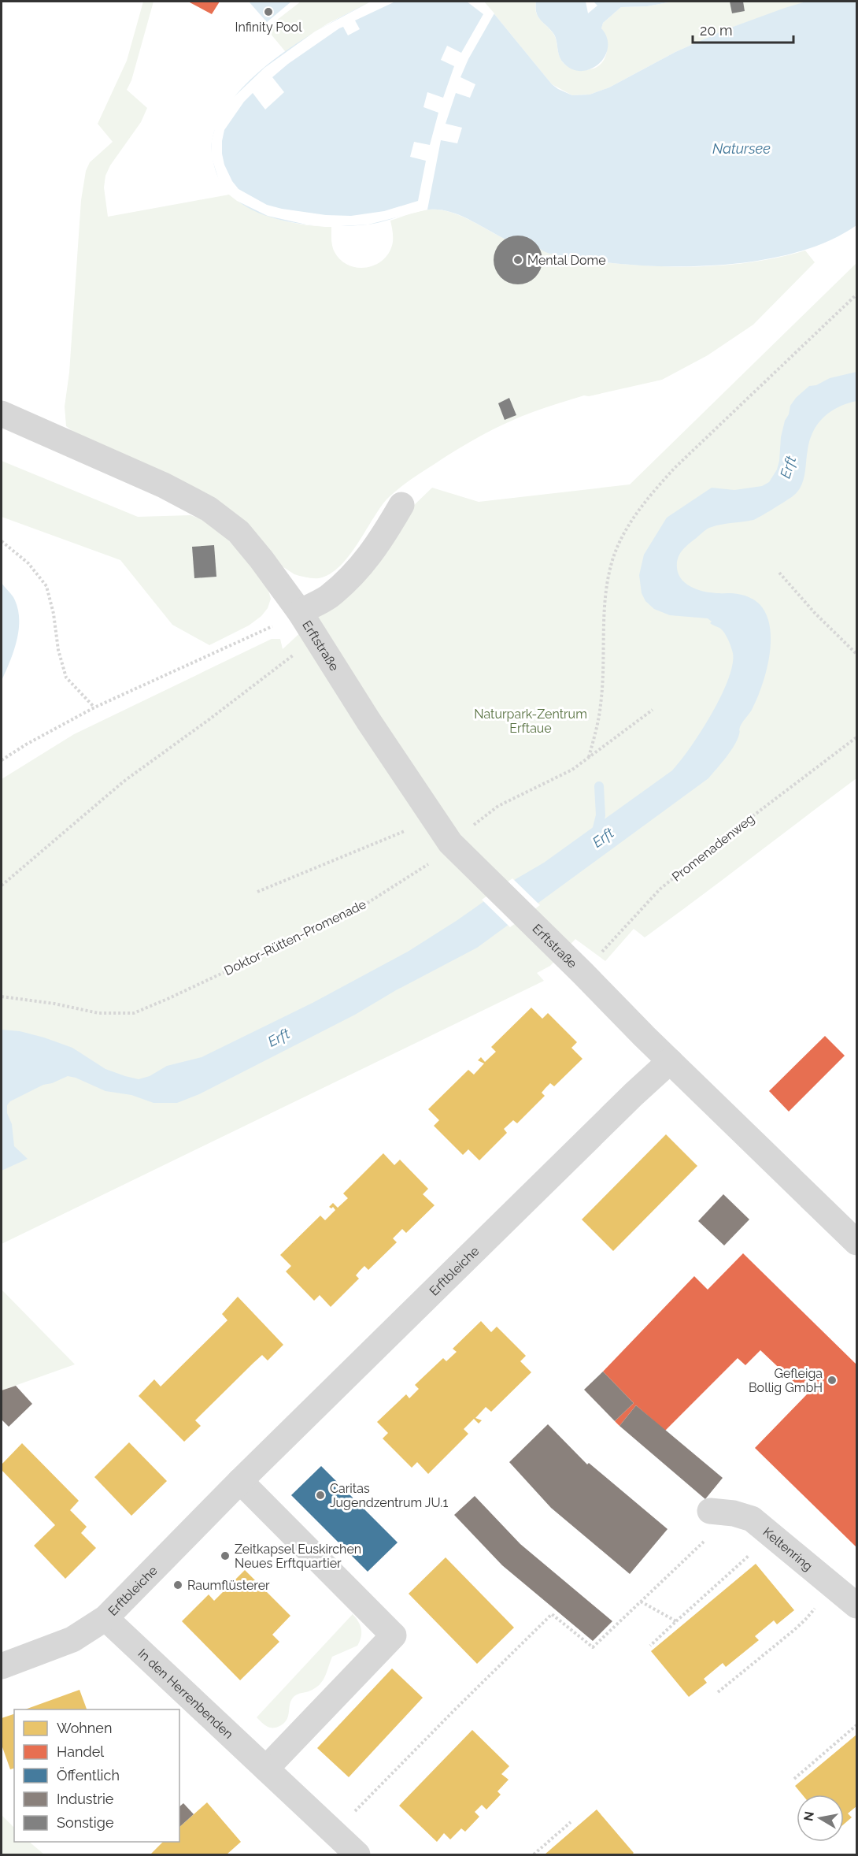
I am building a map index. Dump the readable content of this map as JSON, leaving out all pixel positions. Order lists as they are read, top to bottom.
{
  "streets": {
    "street": [
      "Erftstraße",
      "Erftbleiche",
      "Keltenring",
      "In den Herrenbenden"
    ],
    "path": ["Promenadenweg", "Doktor-Rütten-Promenade"]
  },
  "crossings": [
    ["Erftstraße", "Promenadenweg"],
    ["Erftstraße", "Doktor-Rütten-Promenade"],
    ["Erftstraße", "Erftbleiche"],
    ["Erftbleiche", "In den Herrenbenden"]
  ],
  "water": ["Natursee", "Erft"],
  "parks": ["Naturpark-Zentrum Erftaue"],
  "places": [
    "Infinity Pool",
    "Mental Dome",
    "Gefleiga Bollig GmbH",
    "Caritas Jugendzentrum JU.1",
    "Zeitkapsel Euskirchen Neues Erftquartier",
    "Raumflüsterer"
  ],
  "legend": [
    "Wohnen",
    "Handel",
    "Öffentlich",
    "Industrie",
    "Sonstige"
  ],
  "scale_bar": "20 m",
  "north": "left"
}
